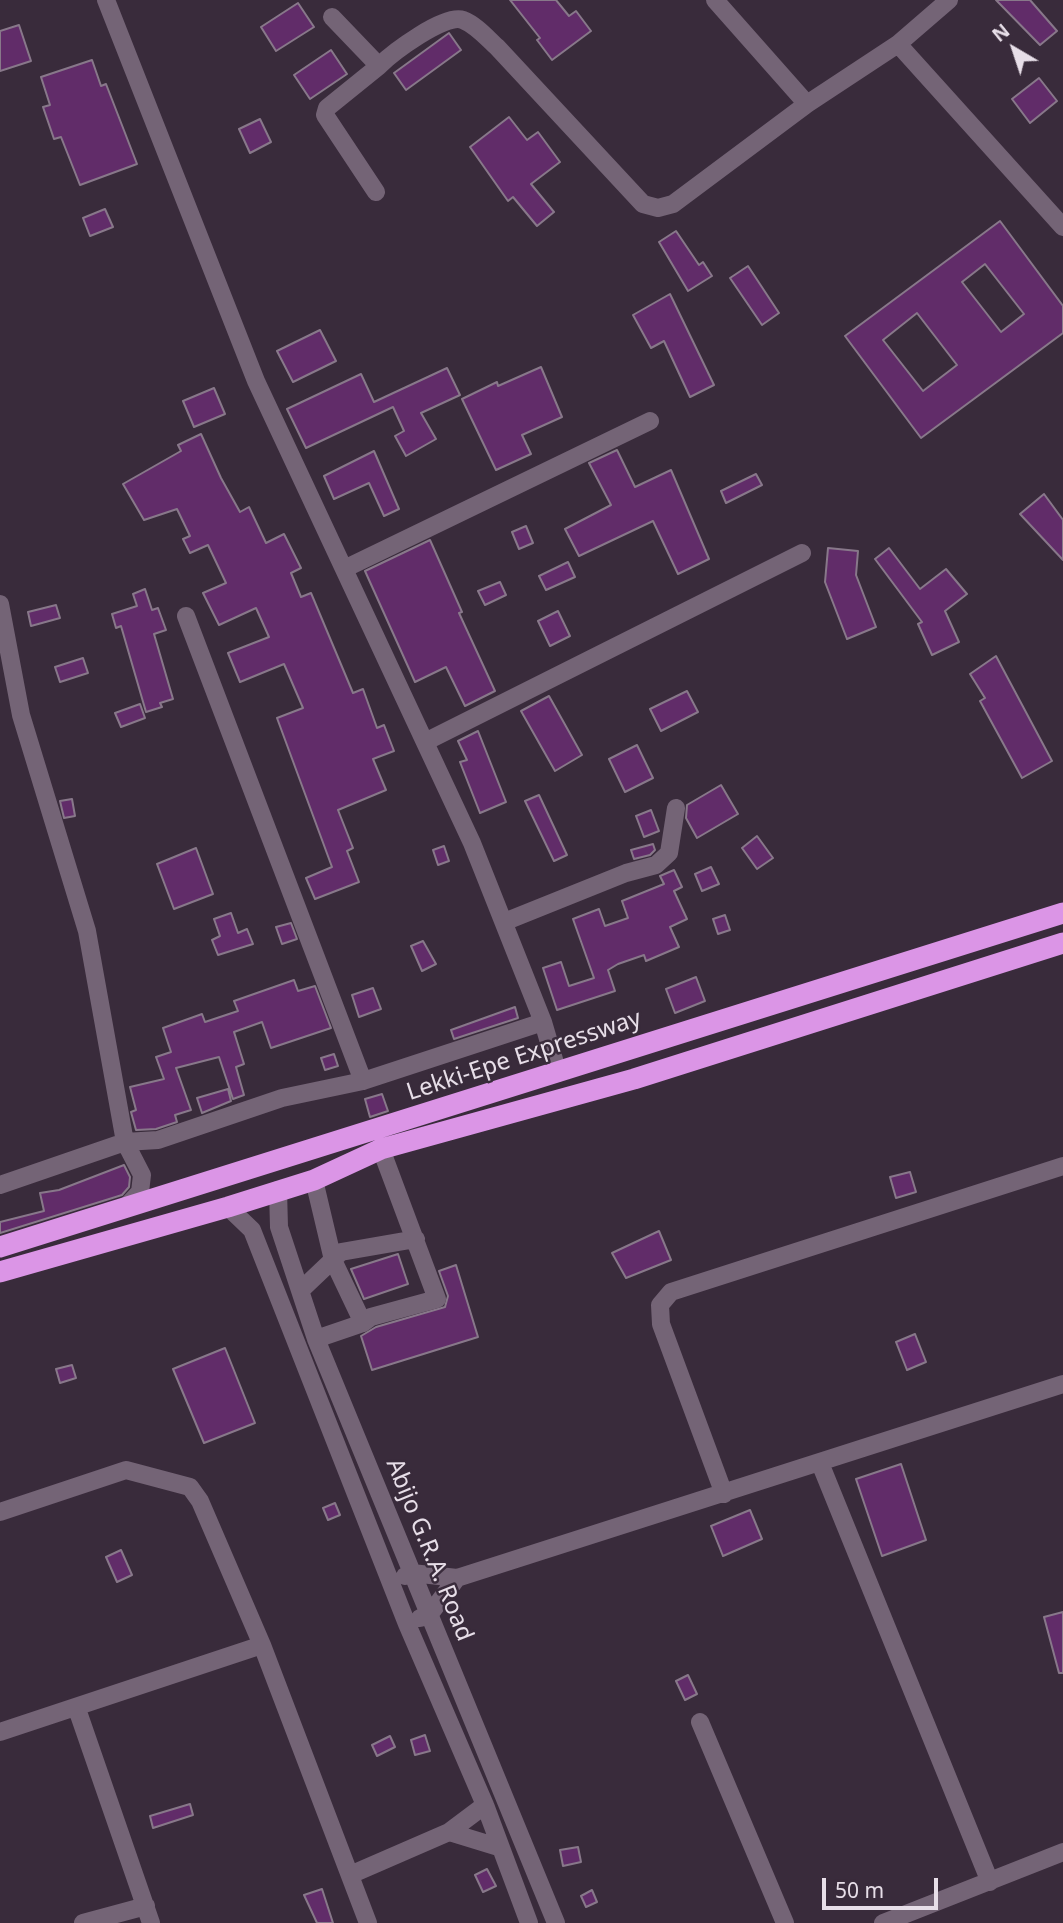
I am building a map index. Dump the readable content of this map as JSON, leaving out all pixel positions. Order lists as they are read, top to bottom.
{
  "streets": {
    "highway": ["Lekki-Epe Expressway"],
    "street": ["Abijo G.R.A. Road"]
  },
  "crossings": [
    ["Lekki-Epe Expressway", "Abijo G.R.A. Road"]
  ],
  "scale_bar": "50 m",
  "north": "top left"
}
